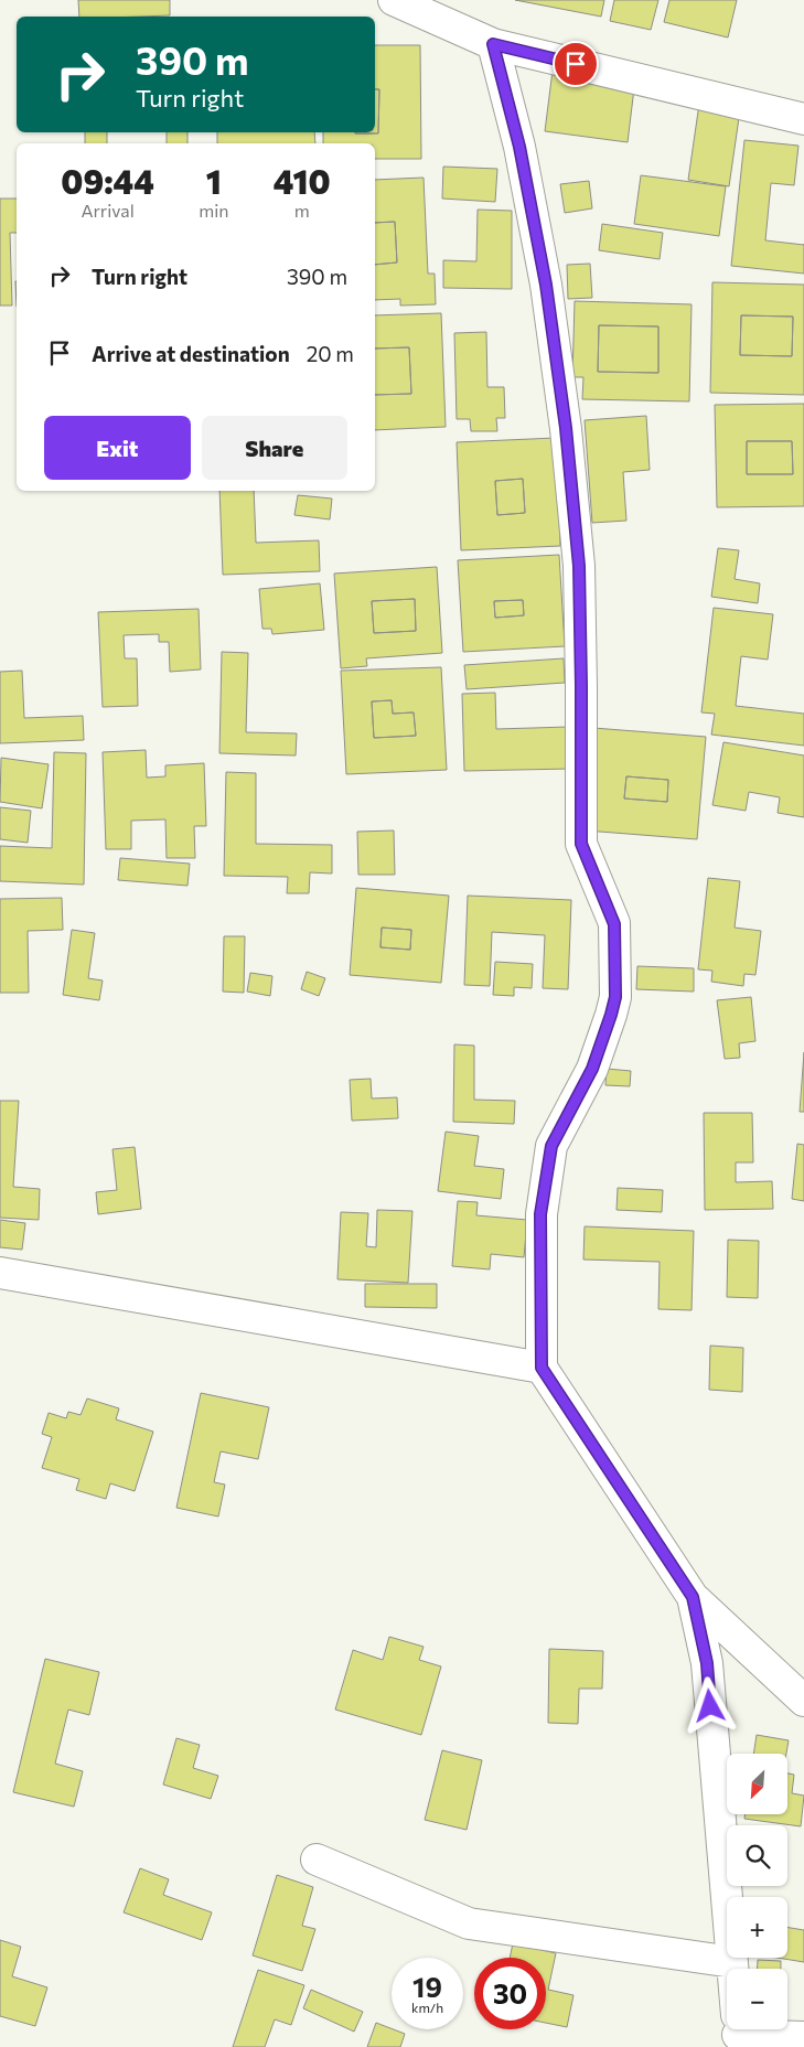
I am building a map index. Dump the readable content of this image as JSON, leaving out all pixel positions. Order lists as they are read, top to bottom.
{
  "north": "bottom left",
  "page": {
    "turn": ["390 m", "Turn right"],
    "eta": [
      "09:44",
      "Arrival",
      "1",
      "min",
      "410",
      "m"
    ],
    "list": [
      {
        "name": "Turn right",
        "value": "390 m"
      },
      {
        "name": "Arrive at destination",
        "value": "20 m"
      }
    ],
    "buttons": ["Exit", "Share"],
    "map_buttons": ["+", "−"],
    "speed": "19 km/h",
    "limit": "30"
  }
}
